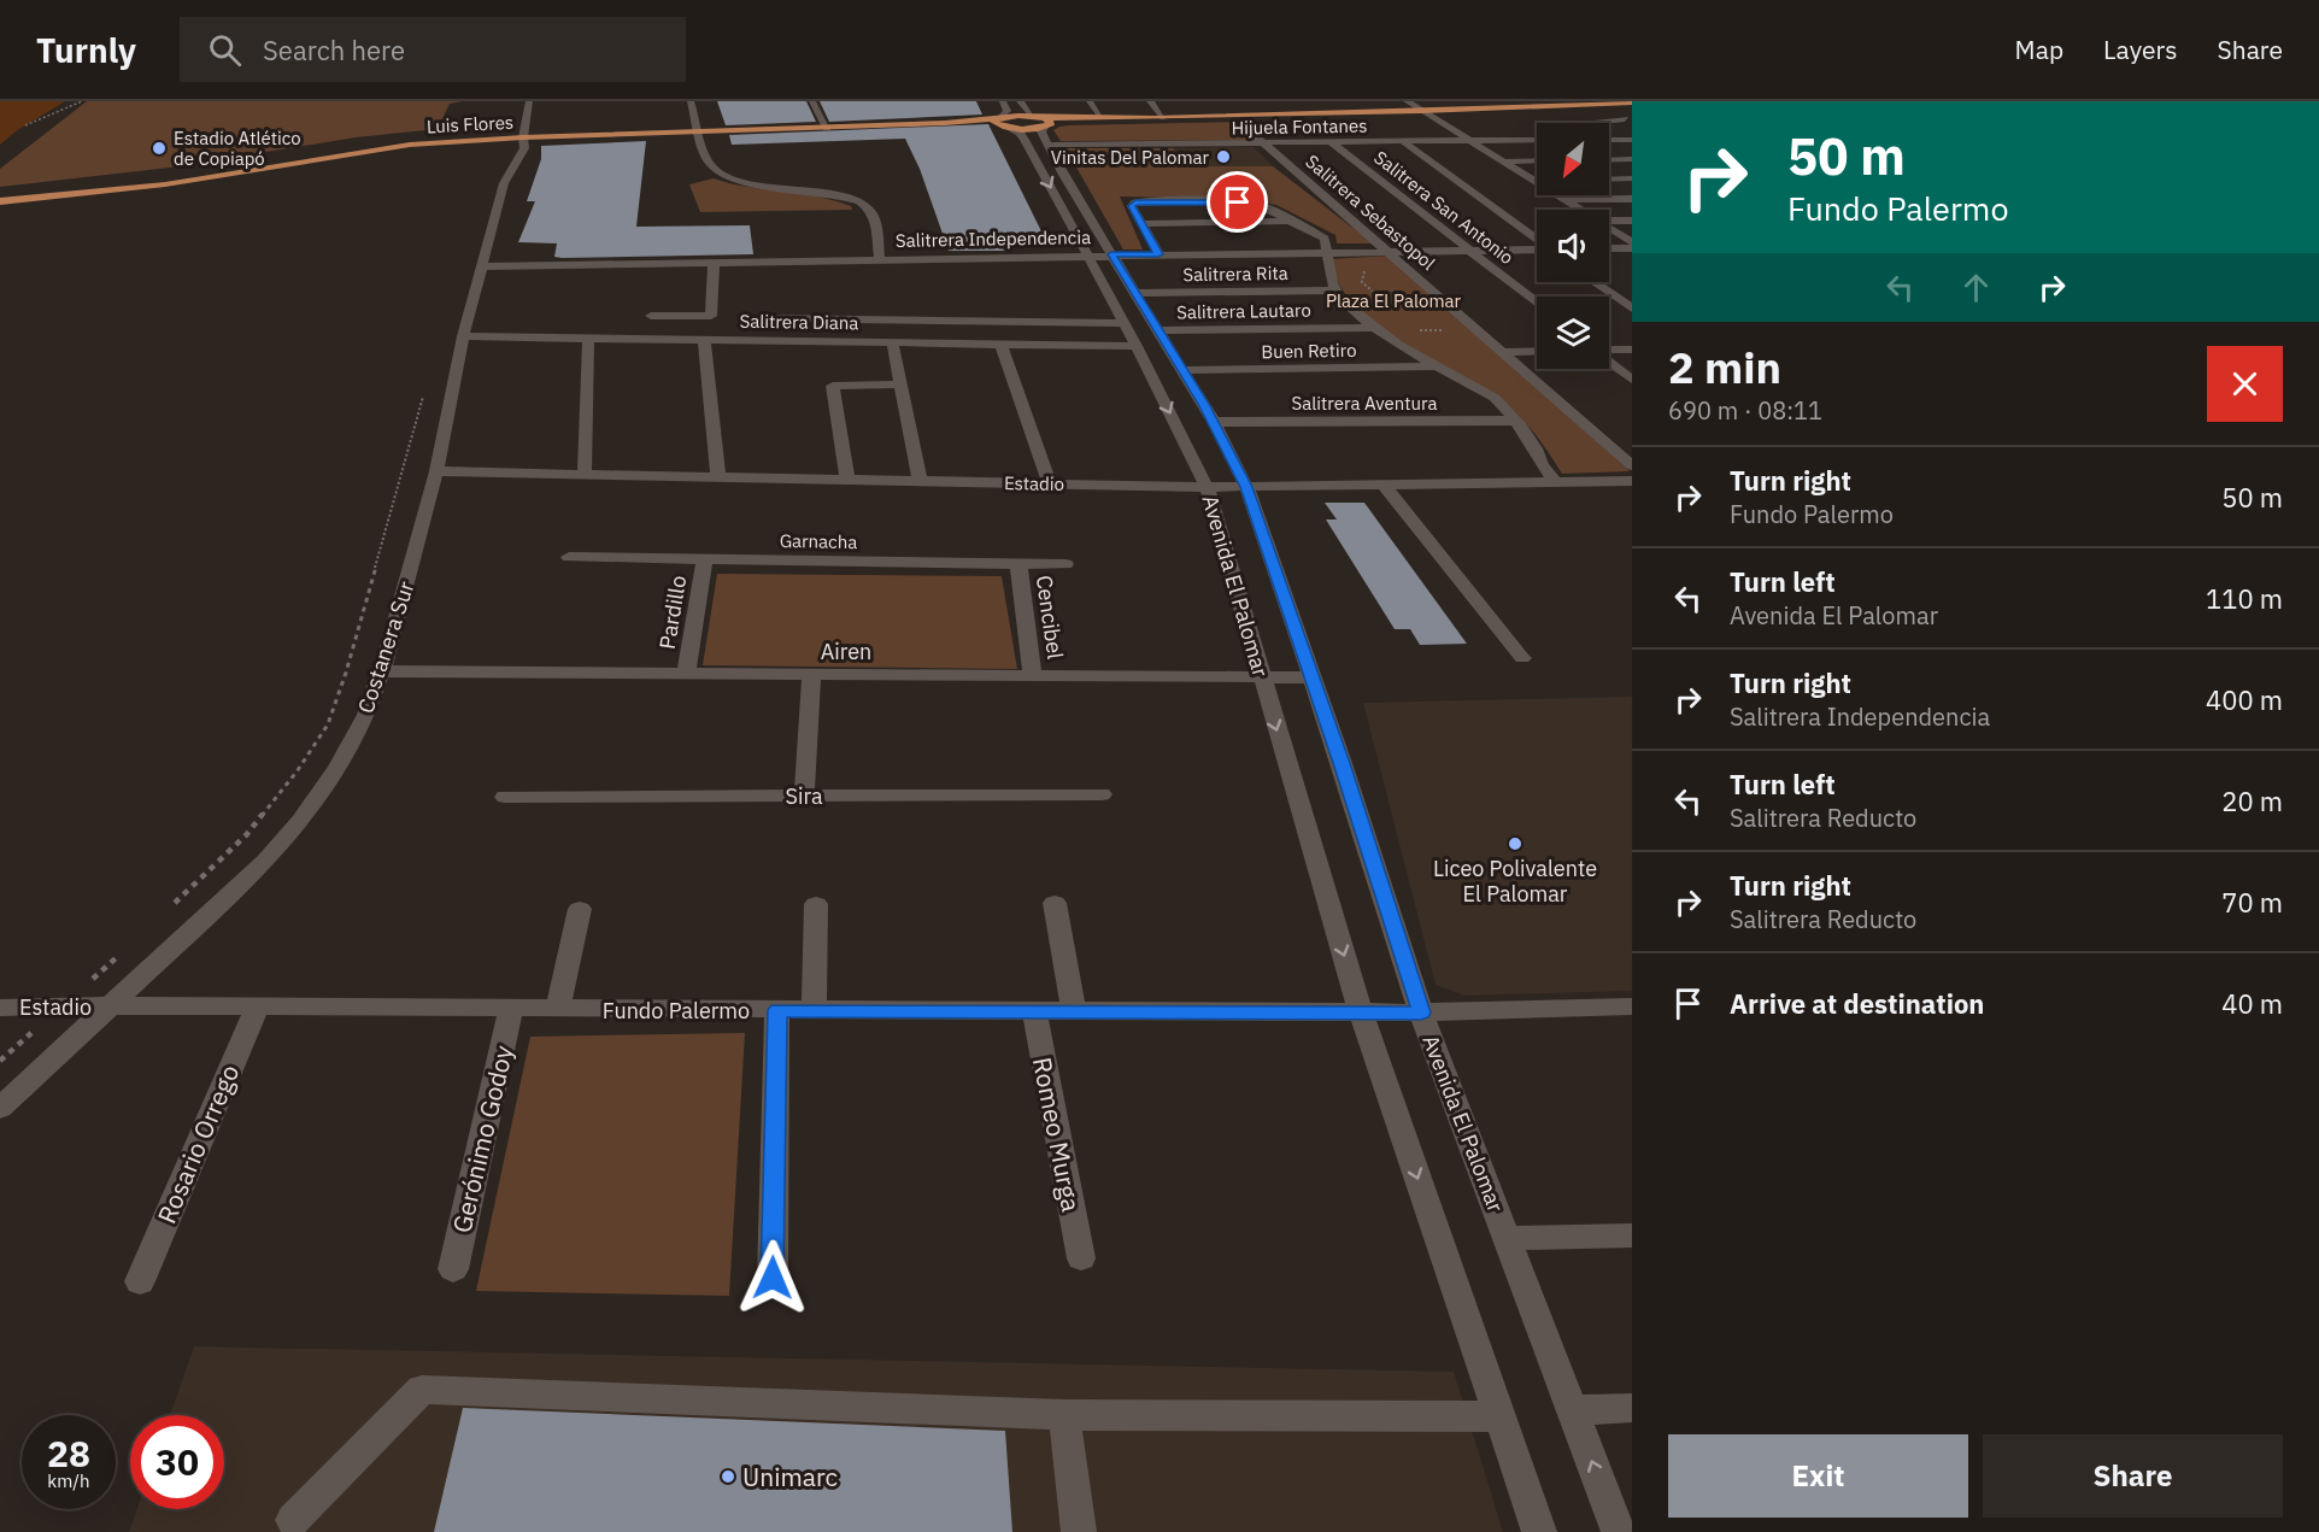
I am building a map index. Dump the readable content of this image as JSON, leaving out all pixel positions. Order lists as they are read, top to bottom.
{
  "streets": {
    "main road": ["Luis Flores"],
    "street": [
      "Hijuela Fontanes",
      "Salitrera San Antonio",
      "Salitrera Sebastopol",
      "Salitrera Independencia",
      "Salitrera Rita",
      "Salitrera Lautaro",
      "Salitrera Diana",
      "Buen Retiro",
      "Salitrera Aventura",
      "Estadio",
      "Garnacha",
      "Avenida El Palomar",
      "Pardillo",
      "Cencibel",
      "Costanera Sur",
      "Airen",
      "Sira",
      "Fundo Palermo",
      "Romeo Murga",
      "Gerónimo Godoy",
      "Rosario Orrego"
    ]
  },
  "crossings": [
    ["Luis Flores", "Avenida El Palomar"],
    ["Luis Flores", "Costanera Sur"],
    ["Hijuela Fontanes", "Salitrera San Antonio"],
    ["Hijuela Fontanes", "Salitrera Sebastopol"],
    ["Hijuela Fontanes", "Avenida El Palomar"],
    ["Salitrera San Antonio", "Salitrera Independencia"],
    ["Salitrera Sebastopol", "Salitrera Independencia"],
    ["Salitrera Independencia", "Avenida El Palomar"],
    ["Salitrera Independencia", "Costanera Sur"],
    ["Salitrera Rita", "Avenida El Palomar"],
    ["Salitrera Lautaro", "Avenida El Palomar"],
    ["Salitrera Diana", "Avenida El Palomar"],
    ["Salitrera Diana", "Costanera Sur"],
    ["Buen Retiro", "Avenida El Palomar"],
    ["Salitrera Aventura", "Avenida El Palomar"],
    ["Estadio", "Avenida El Palomar"],
    ["Estadio", "Costanera Sur"],
    ["Estadio", "Fundo Palermo"],
    ["Garnacha", "Pardillo"],
    ["Garnacha", "Cencibel"],
    ["Avenida El Palomar", "Airen"],
    ["Avenida El Palomar", "Fundo Palermo"],
    ["Pardillo", "Airen"],
    ["Cencibel", "Airen"],
    ["Costanera Sur", "Airen"],
    ["Costanera Sur", "Fundo Palermo"],
    ["Fundo Palermo", "Romeo Murga"],
    ["Fundo Palermo", "Gerónimo Godoy"],
    ["Fundo Palermo", "Rosario Orrego"]
  ],
  "parks": ["Plaza El Palomar"],
  "places": [
    "Estadio Atlético de Copiapó",
    "Vinitas Del Palomar",
    "Liceo Polivalente El Palomar",
    "Unimarc"
  ],
  "north": "bottom left",
  "page": {
    "header": "Turnly",
    "search": "Search here",
    "nav": ["Map", "Layers", "Share"],
    "turn": ["50 m", "Fundo Palermo"],
    "heading": ["2 min", "690 m · 08:11"],
    "list": [
      {
        "name": "Turn right",
        "note": "Fundo Palermo",
        "value": "50 m"
      },
      {
        "name": "Turn left",
        "note": "Avenida El Palomar",
        "value": "110 m"
      },
      {
        "name": "Turn right",
        "note": "Salitrera Independencia",
        "value": "400 m"
      },
      {
        "name": "Turn left",
        "note": "Salitrera Reducto",
        "value": "20 m"
      },
      {
        "name": "Turn right",
        "note": "Salitrera Reducto",
        "value": "70 m"
      },
      {
        "name": "Arrive at destination",
        "value": "40 m"
      }
    ],
    "speed": "28 km/h",
    "limit": "30",
    "buttons": ["Exit", "Share"]
  }
}
